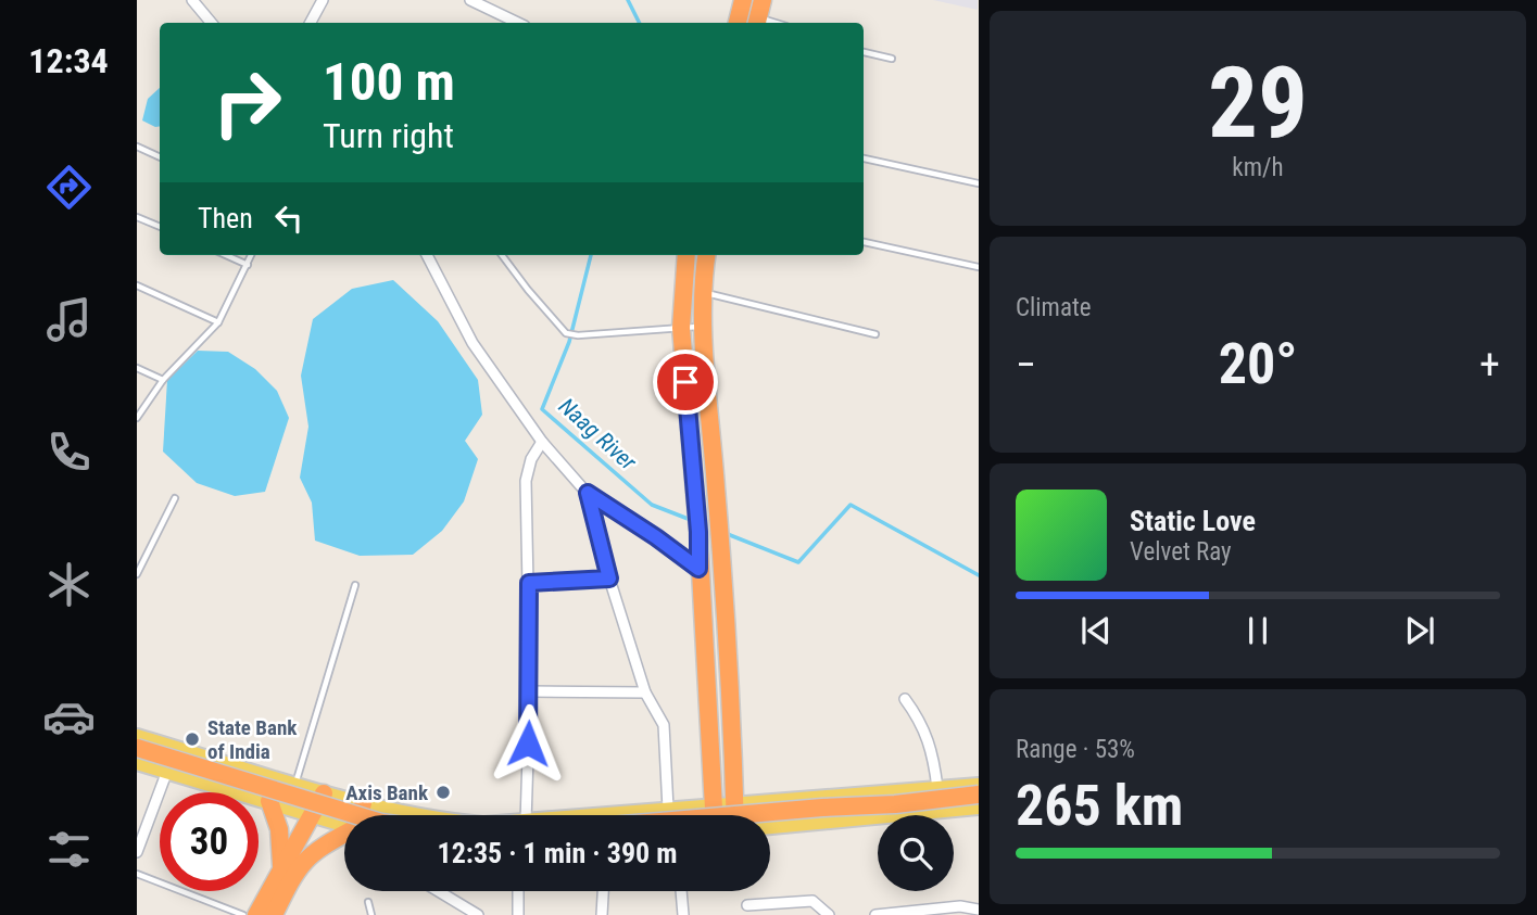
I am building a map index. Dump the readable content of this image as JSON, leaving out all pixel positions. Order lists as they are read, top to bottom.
{
  "water": ["Naag River"],
  "places": ["State Bank of India", "Axis Bank"],
  "page": {
    "tabs": "12:34",
    "tile": [
      ["29", "km/h"],
      "Climate",
      ["Range · 53%", "265 km"]
    ],
    "turn": ["100 m", "Turn right"],
    "then": "Then",
    "heat": ["−", "20°", "+"],
    "song": ["Static Love", "Velvet Ray"],
    "limit": "30",
    "trip": "12:35 · 1 min · 390 m"
  }
}
